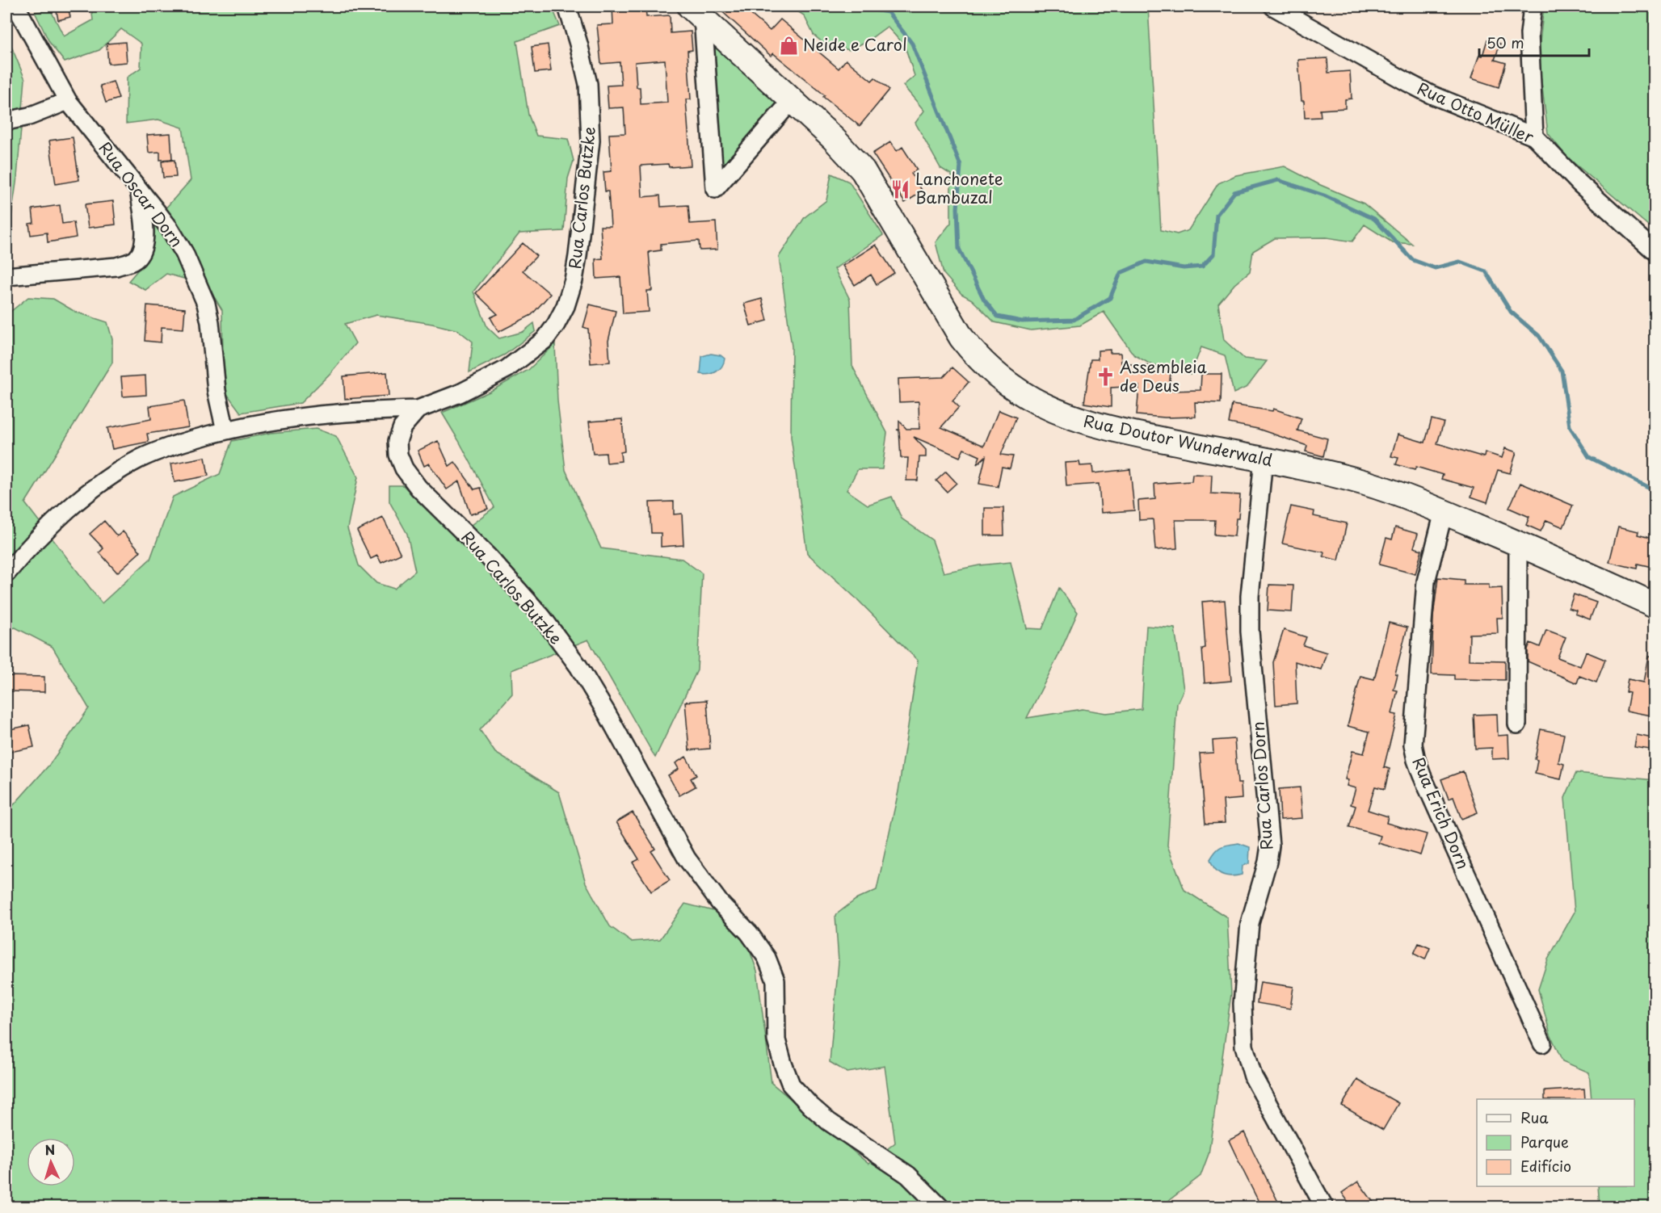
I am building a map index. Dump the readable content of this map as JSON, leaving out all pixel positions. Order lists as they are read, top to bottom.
{
  "streets": {
    "street": [
      "Rua Otto Müller",
      "Rua Oscar Dorn",
      "Rua Carlos Butzke",
      "Rua Doutor Wunderwald",
      "Rua Carlos Dorn",
      "Rua Erich Dorn"
    ]
  },
  "crossings": [
    ["Rua Doutor Wunderwald", "Rua Carlos Dorn"],
    ["Rua Doutor Wunderwald", "Rua Erich Dorn"]
  ],
  "places": {
    "shop": ["Neide e Carol"],
    "restaurant": ["Lanchonete Bambuzal"],
    "church": ["Assembleia de Deus"]
  },
  "legend": ["Rua", "Parque", "Edifício"],
  "scale_bar": "50 m",
  "north": "top"
}
